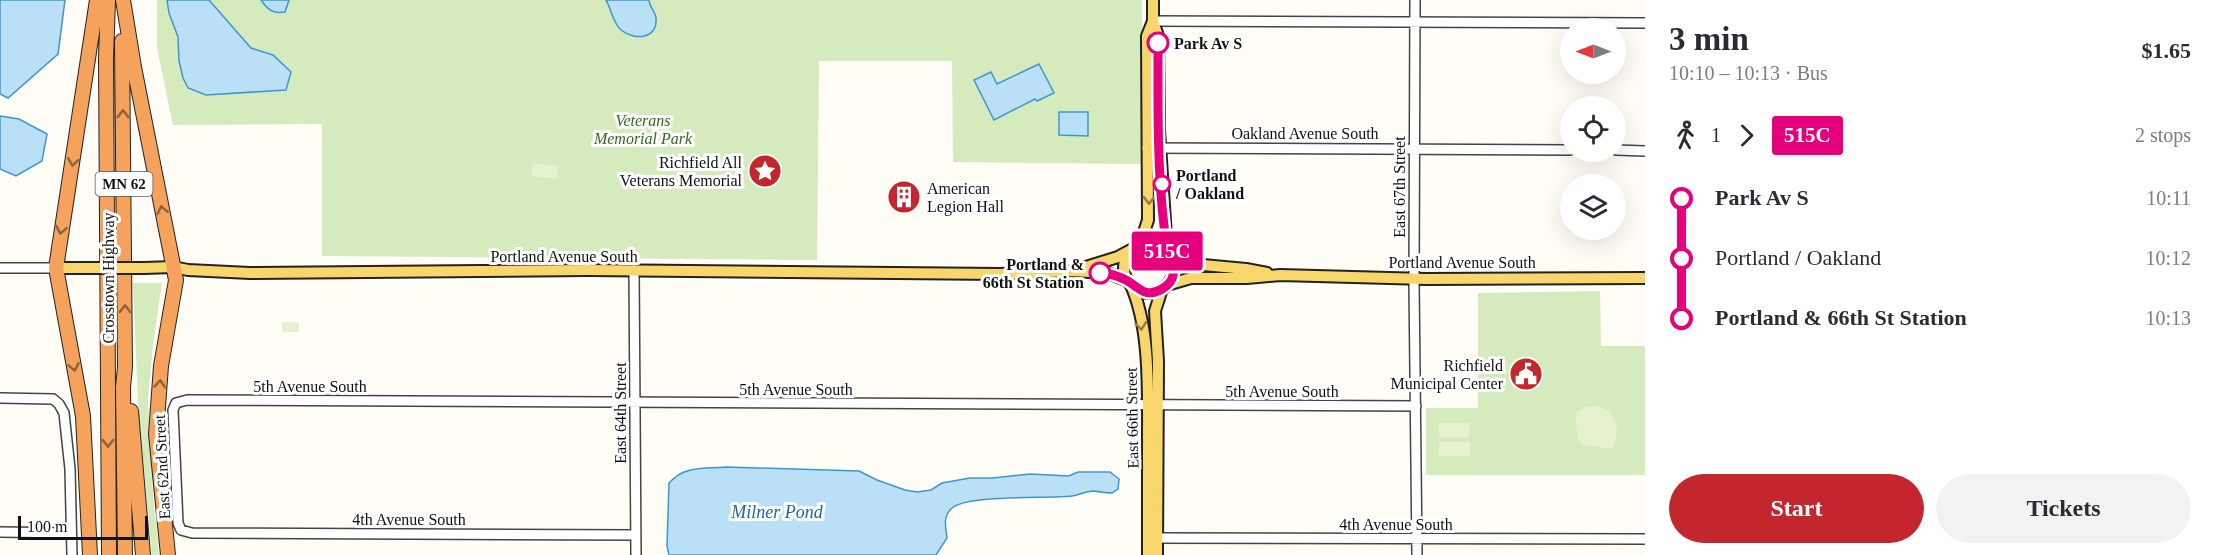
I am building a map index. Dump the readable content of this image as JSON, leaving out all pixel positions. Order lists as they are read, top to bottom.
{
  "streets": {
    "highway": ["MN 62", "Crosstown Highway"],
    "main road": ["Portland Avenue South", "East 66th Street"],
    "street": [
      "Oakland Avenue South",
      "East 67th Street",
      "5th Avenue South",
      "East 64th Street",
      "East 62nd Street",
      "4th Avenue South"
    ]
  },
  "crossings": [
    ["Oakland Avenue South", "East 67th Street"],
    ["East 67th Street", "Portland Avenue South"],
    ["East 67th Street", "5th Avenue South"],
    ["East 67th Street", "4th Avenue South"],
    ["Portland Avenue South", "East 64th Street"],
    ["Portland Avenue South", "East 66th Street"],
    ["5th Avenue South", "East 64th Street"],
    ["5th Avenue South", "East 66th Street"],
    ["5th Avenue South", "East 62nd Street"],
    ["East 64th Street", "4th Avenue South"],
    ["East 66th Street", "4th Avenue South"],
    ["East 62nd Street", "4th Avenue South"]
  ],
  "water": ["Milner Pond"],
  "parks": ["Veterans Memorial Park"],
  "places": {
    "other": ["Park Av S", "Portland / Oakland", "Portland & 66th St Station"],
    "place": ["Richfield All Veterans Memorial"],
    "building": ["American Legion Hall"],
    "public building": ["Richfield Municipal Center"]
  },
  "lines": ["bus line 515C"],
  "scale_bar": "100 m",
  "north": "left",
  "page": {
    "on_map": "515C",
    "heading": ["3 min", "10:10 – 10:13 · Bus", "$1.65"],
    "legs": ["1", "515C", "2 stops"],
    "list": [
      {
        "name": "Park Av S",
        "value": "10:11"
      },
      {
        "name": "Portland / Oakland",
        "value": "10:12"
      },
      {
        "name": "Portland & 66th St Station",
        "value": "10:13"
      }
    ],
    "buttons": ["Start", "Tickets"],
    "scale": "100 m"
  }
}
